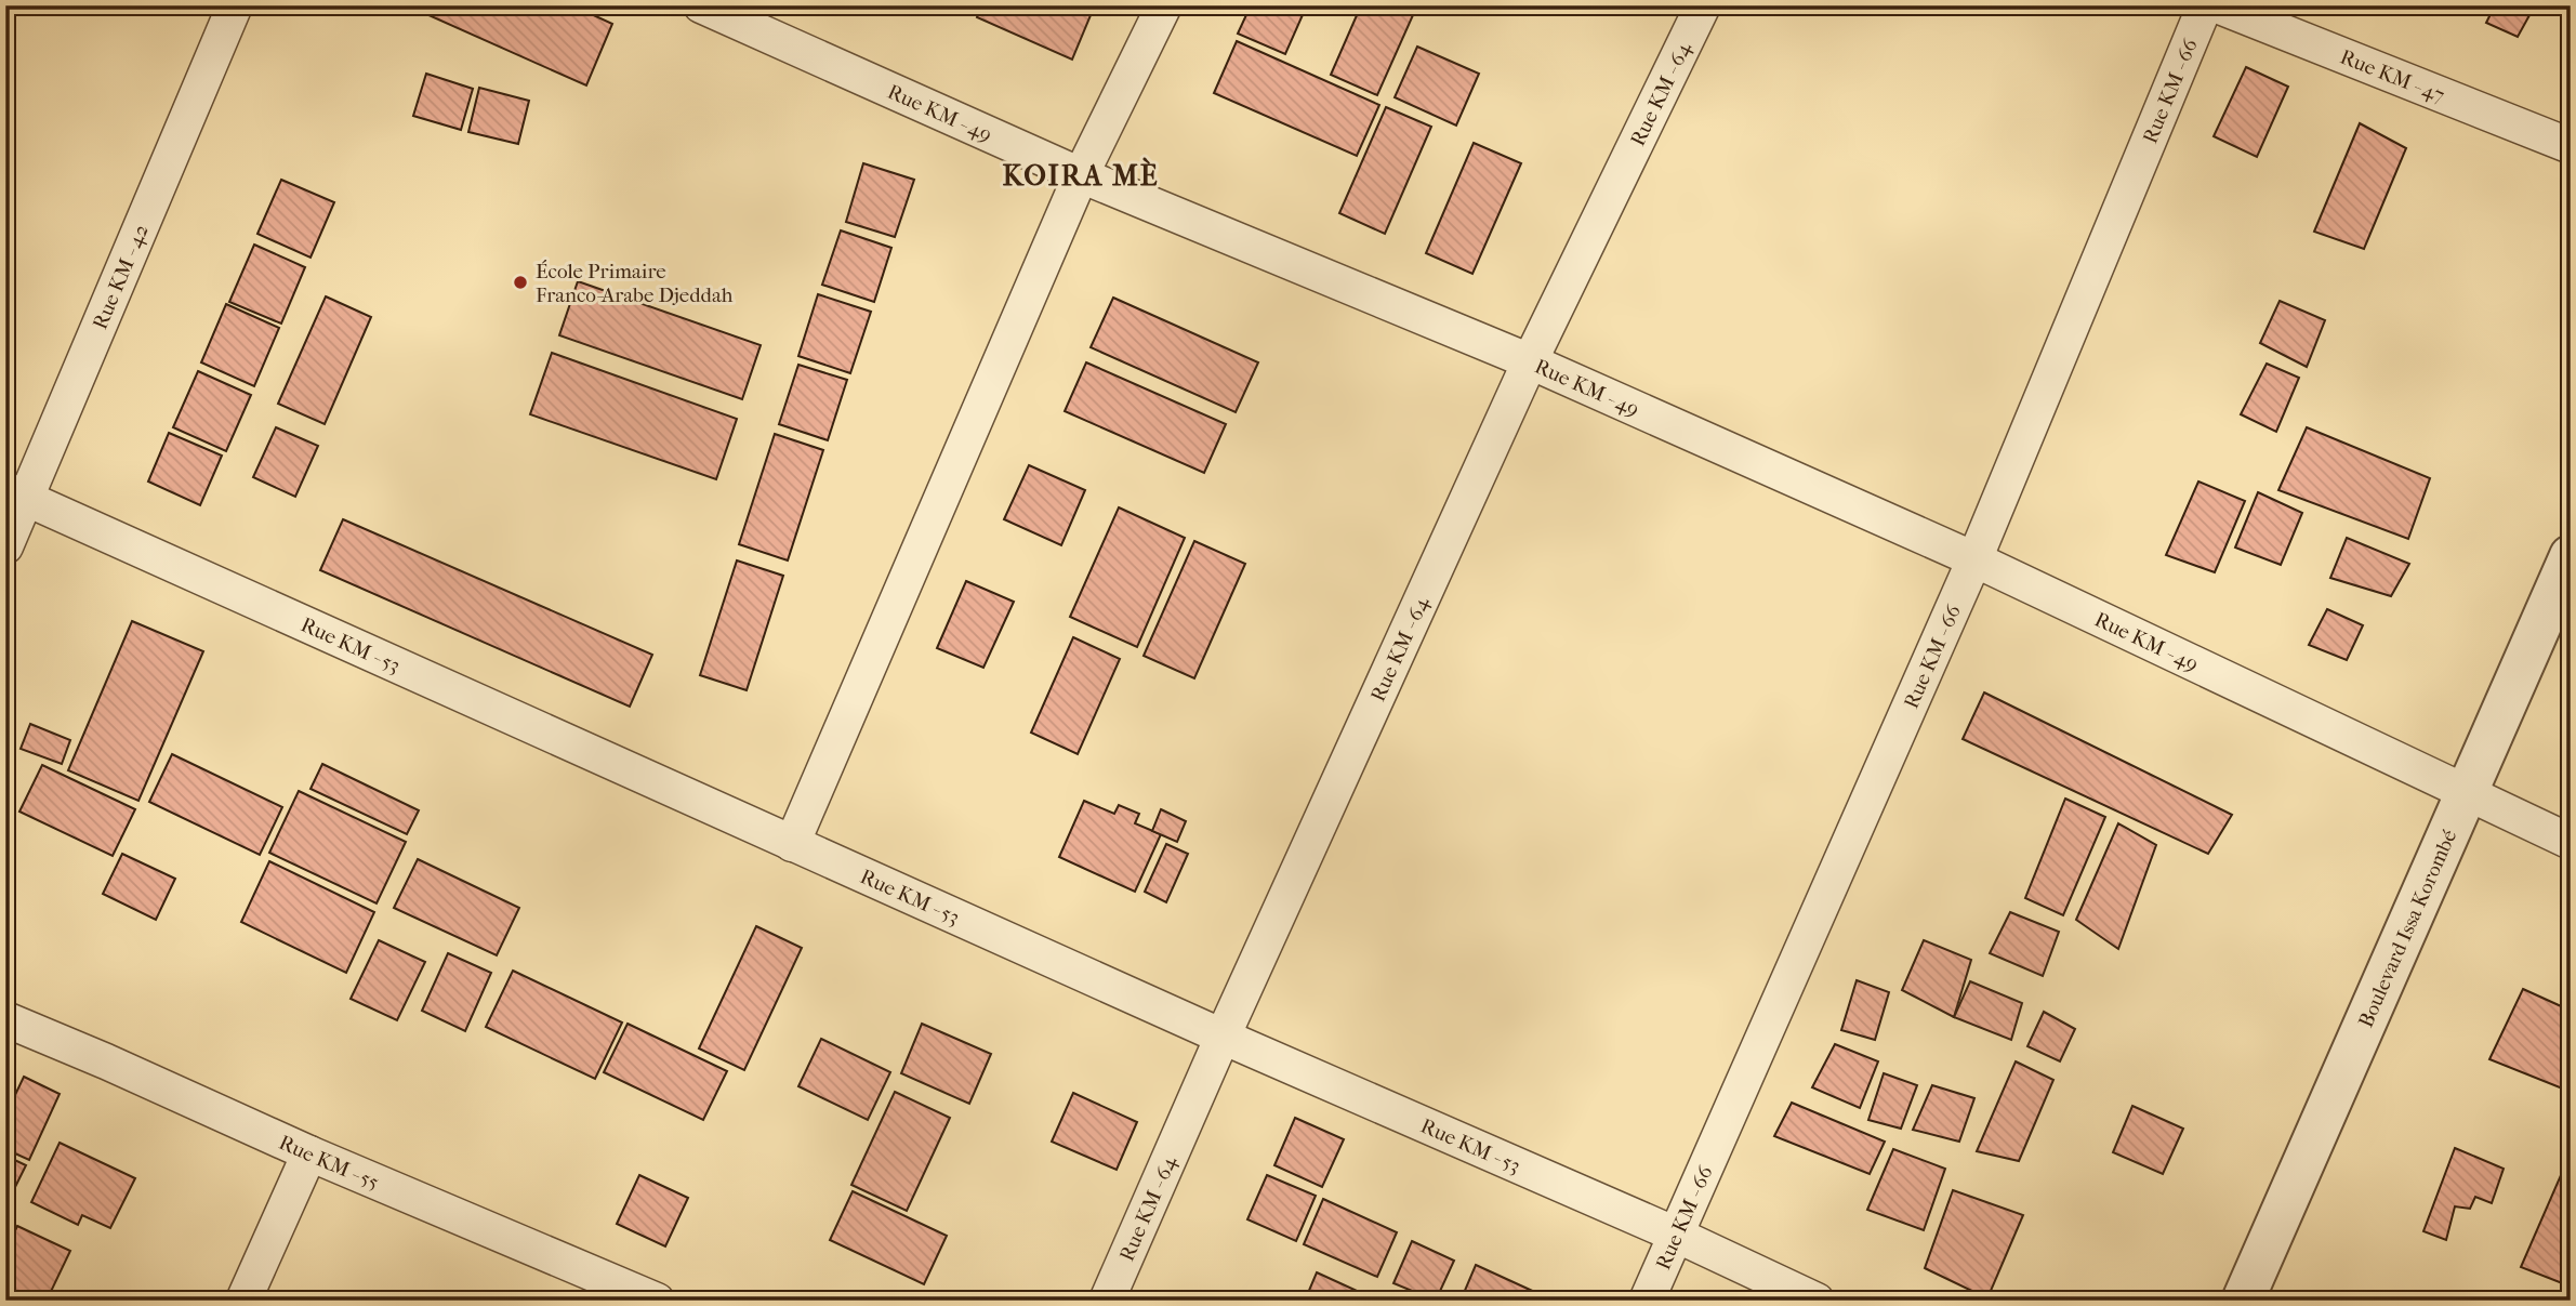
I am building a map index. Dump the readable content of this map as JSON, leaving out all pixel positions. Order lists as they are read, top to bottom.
{
  "streets": {
    "street": [
      "Rue KM - 47",
      "Rue KM - 66",
      "Rue KM - 64",
      "Rue KM - 49",
      "Rue KM - 42",
      "Rue KM - 53",
      "Boulevard Issa Korombé",
      "Rue KM - 55"
    ]
  },
  "crossings": [
    ["Rue KM - 66", "Rue KM - 49"],
    ["Rue KM - 66", "Rue KM - 53"],
    ["Rue KM - 64", "Rue KM - 49"],
    ["Rue KM - 64", "Rue KM - 53"],
    ["Rue KM - 49", "Boulevard Issa Korombé"],
    ["Rue KM - 42", "Rue KM - 53"]
  ],
  "districts": ["KOIRA MÈ"],
  "places": ["École Primaire Franco-Arabe Djeddah"]
}
